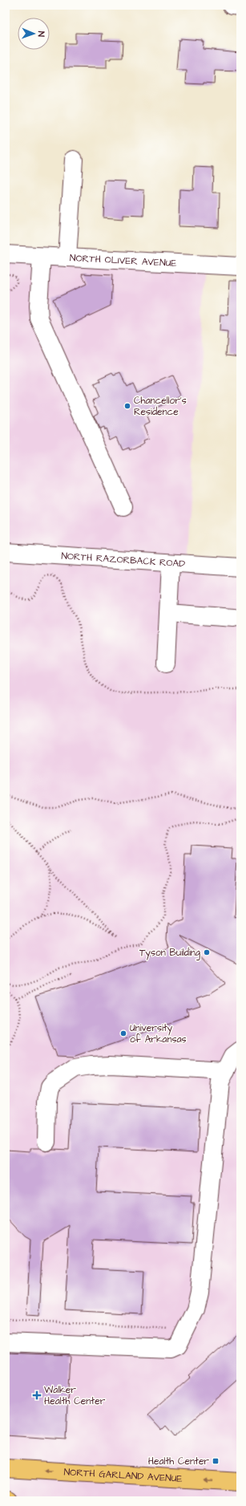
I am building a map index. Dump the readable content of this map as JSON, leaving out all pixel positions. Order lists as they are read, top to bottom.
{
  "streets": {
    "main road": ["NORTH GARLAND AVENUE"],
    "street": ["NORTH OLIVER AVENUE", "NORTH RAZORBACK ROAD"]
  },
  "one_way": ["NORTH GARLAND AVENUE"],
  "places": {
    "other": ["Chancellor's Residence", "Tyson Building", "University of Arkansas"],
    "health": ["Walker Health Center"],
    "transit": ["Health Center"]
  },
  "north": "right"
}
